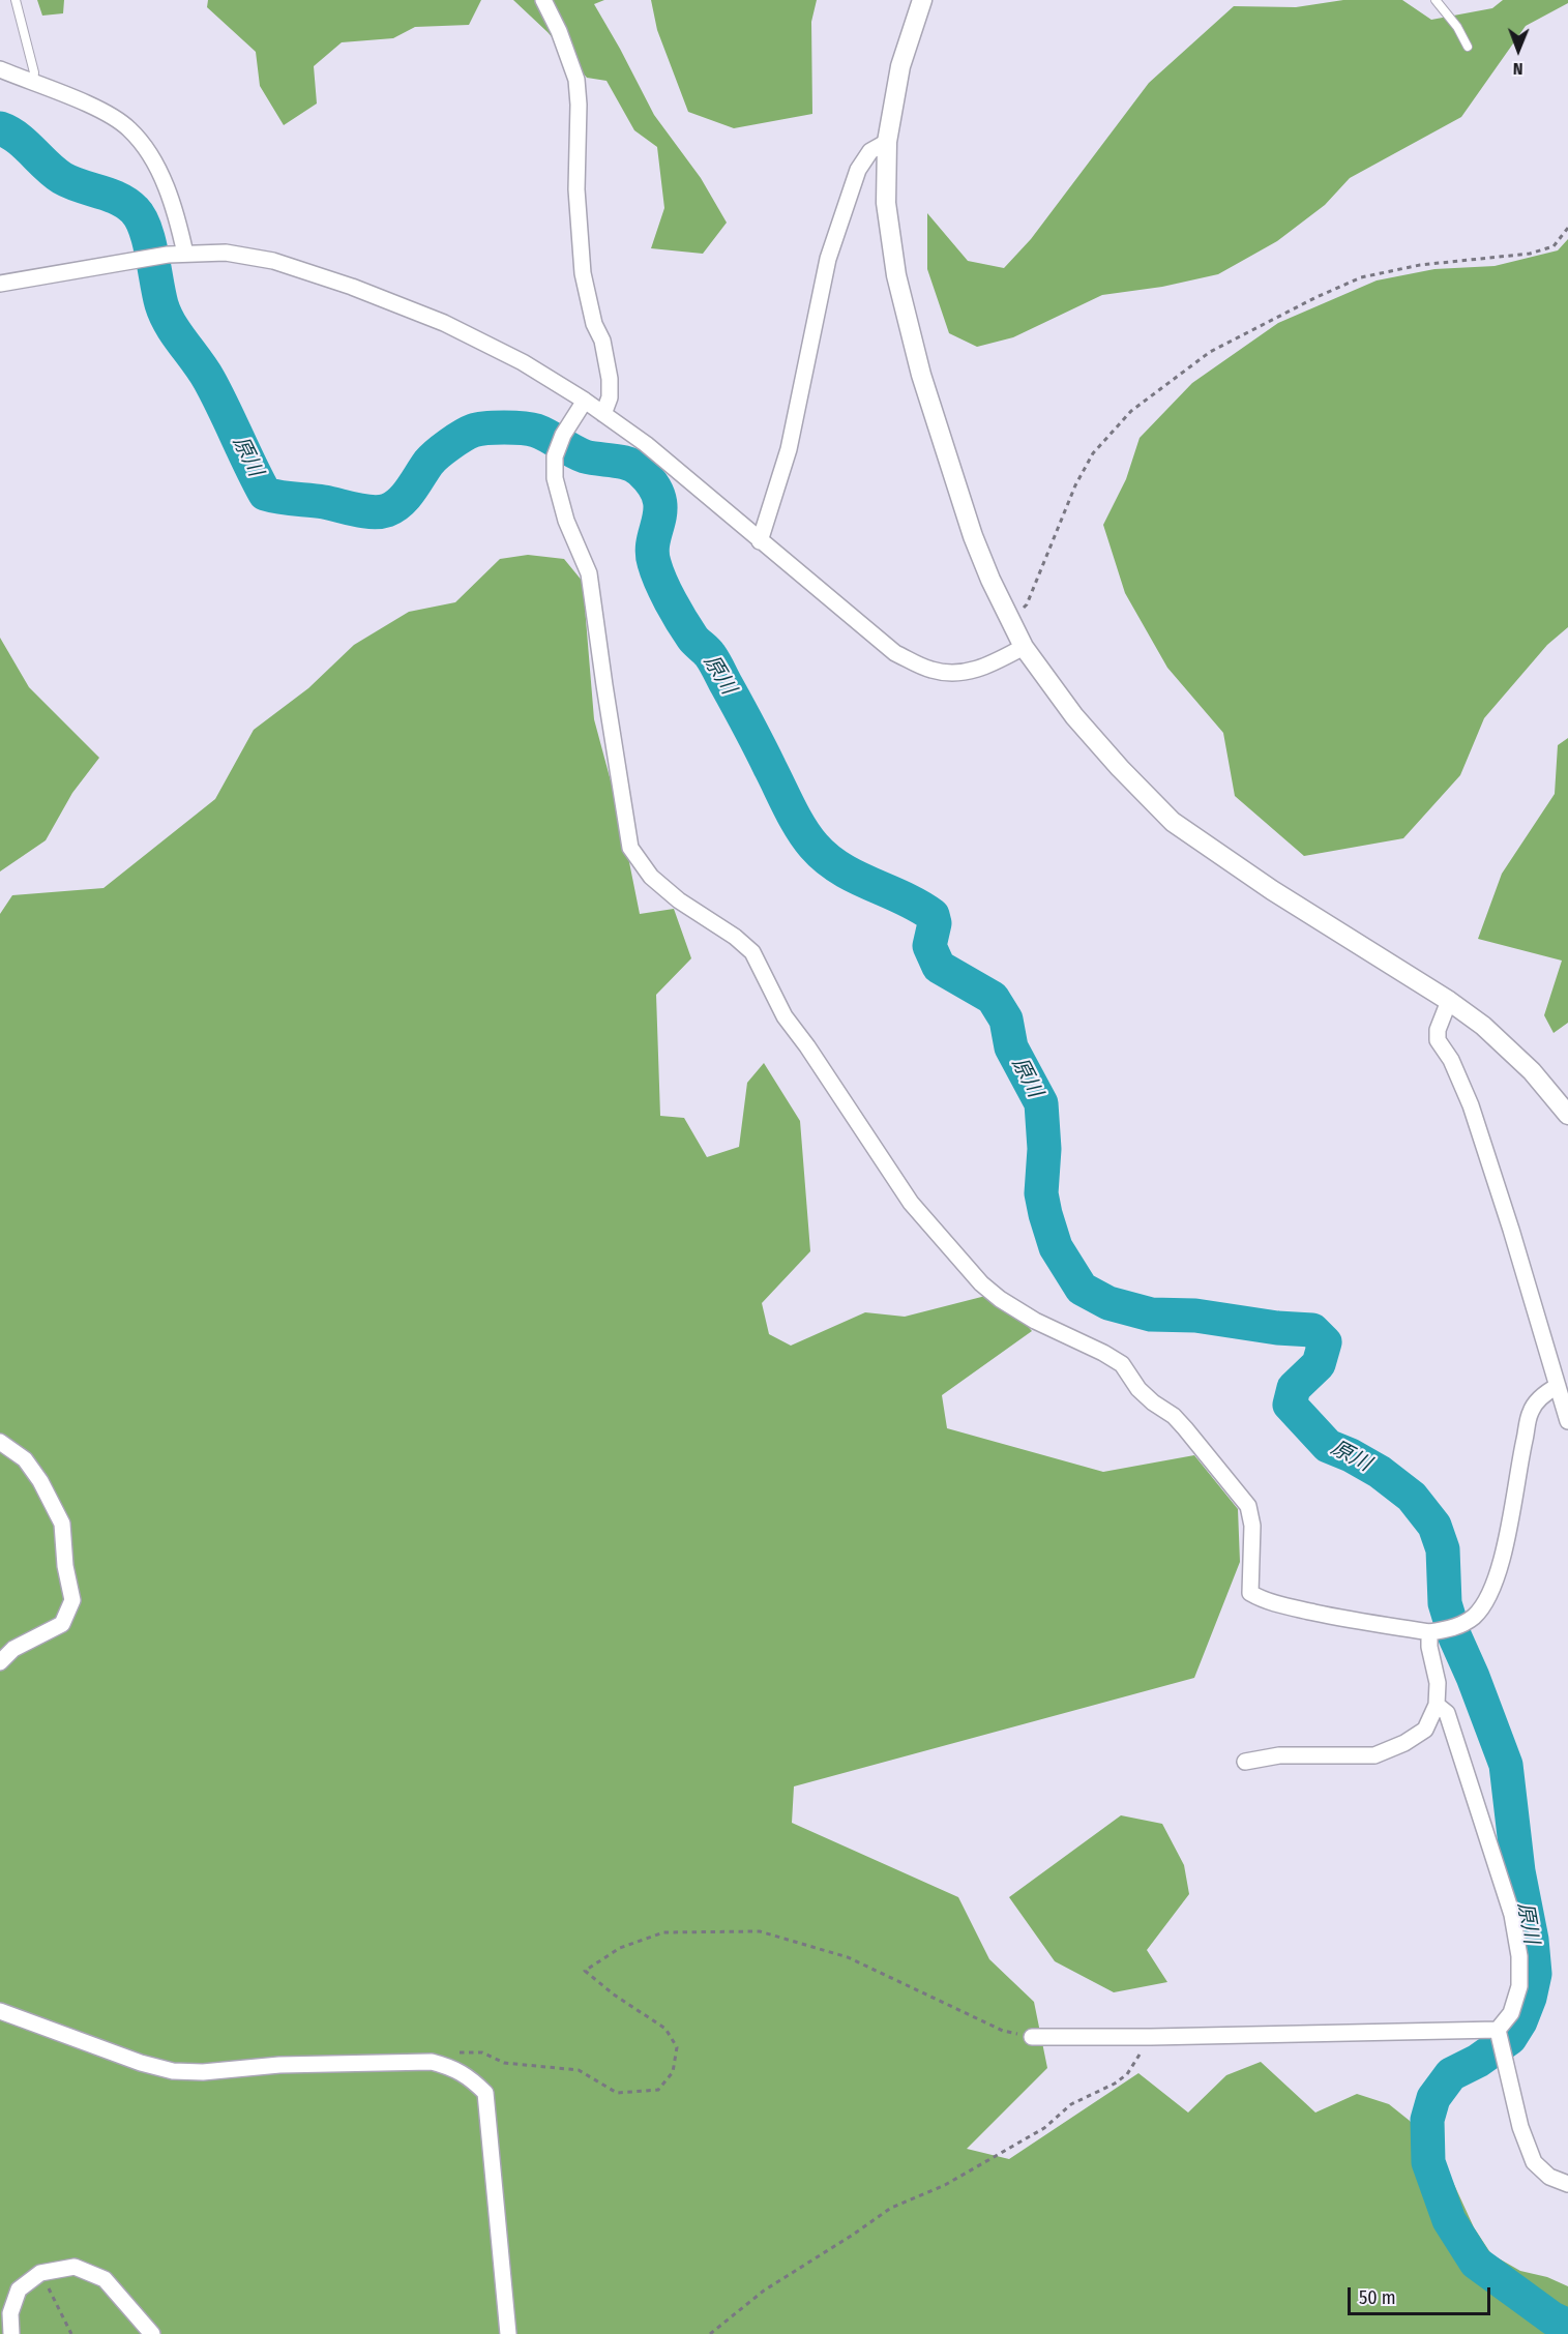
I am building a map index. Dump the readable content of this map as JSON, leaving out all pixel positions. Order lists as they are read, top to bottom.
{
  "water": ["原川"],
  "scale_bar": "50 m",
  "north": "bottom"
}
